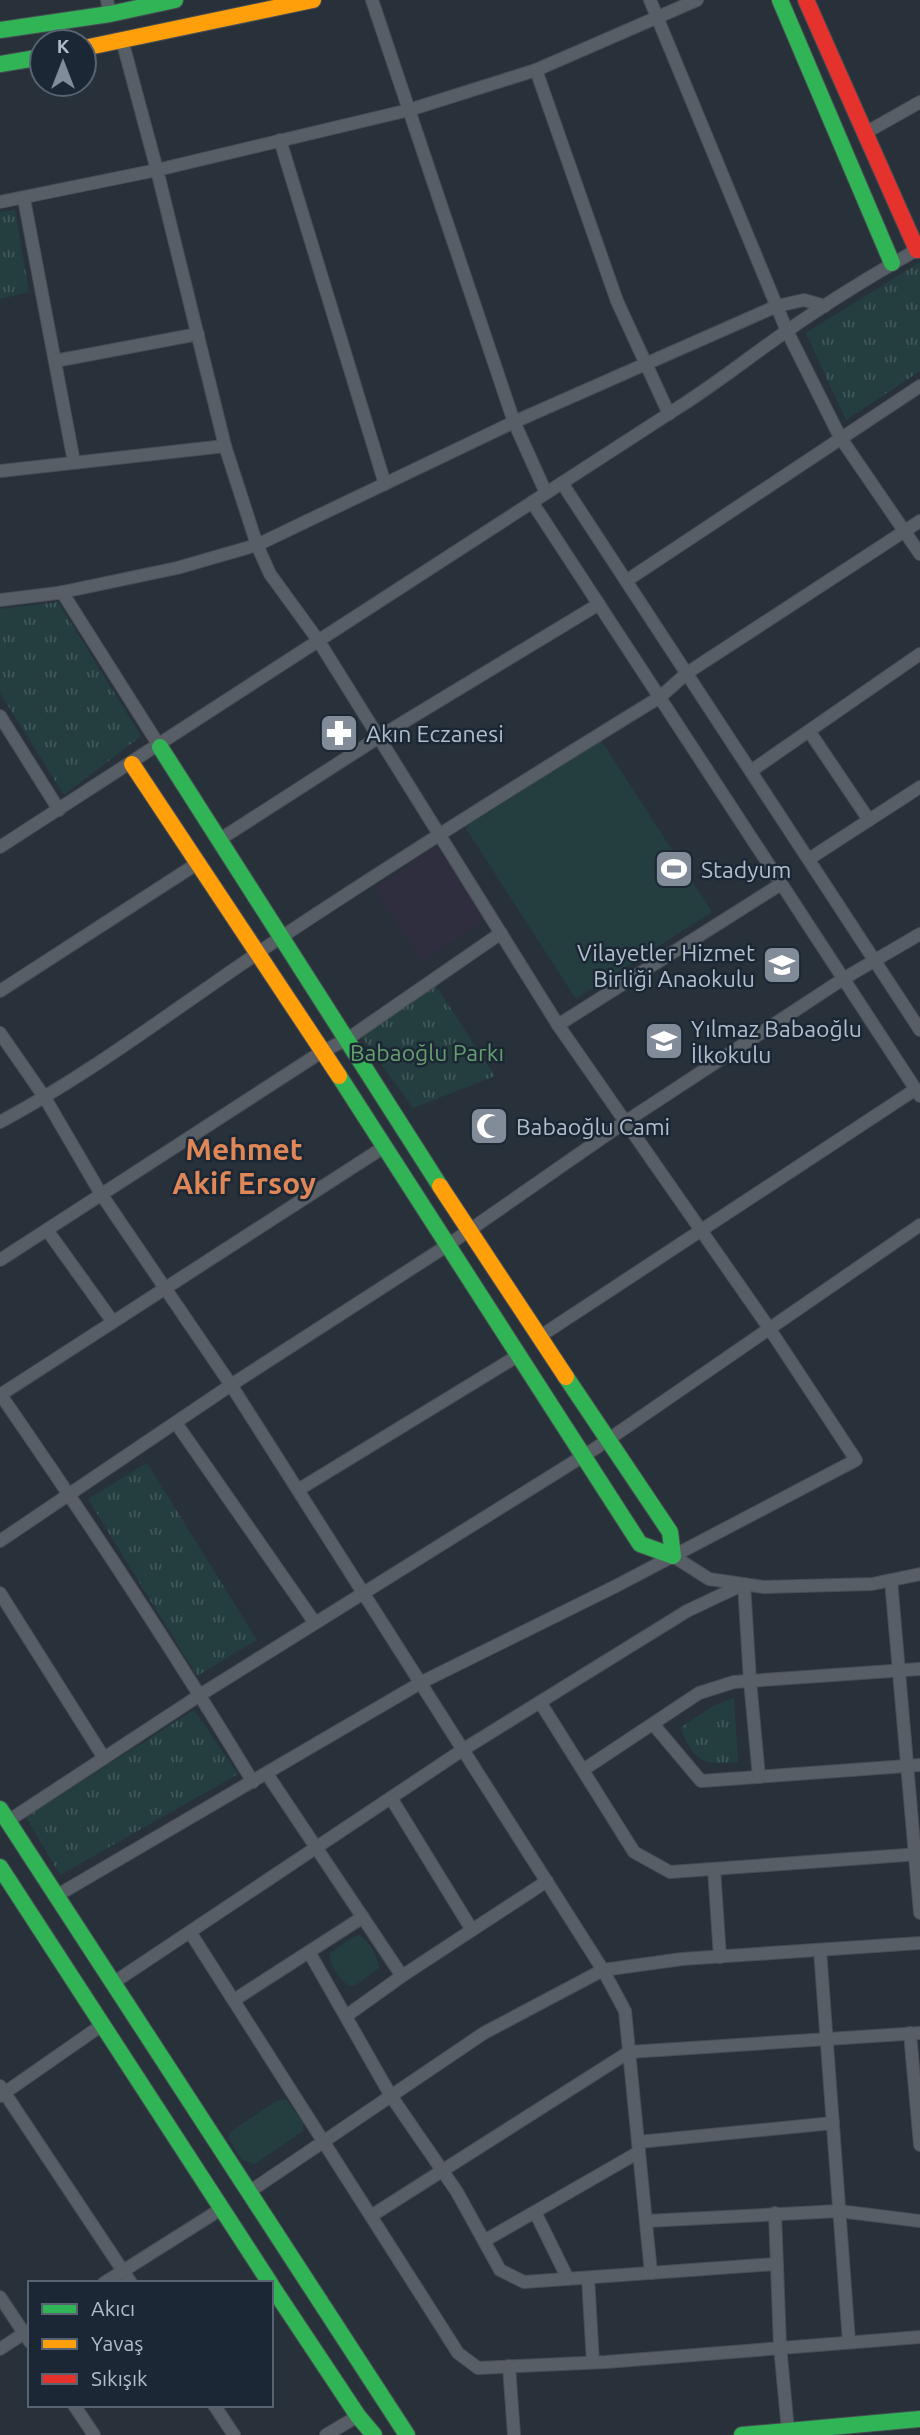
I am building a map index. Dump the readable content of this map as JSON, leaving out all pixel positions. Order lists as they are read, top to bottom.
{
  "districts": ["Mehmet Akif Ersoy"],
  "parks": ["Babaoğlu Parkı"],
  "places": {
    "pharmacy": ["Akın Eczanesi"],
    "sports": ["Stadyum"],
    "school or university": ["Vilayetler Hizmet Birliği Anaokulu", "Yılmaz Babaoğlu İlkokulu"],
    "mosque": ["Babaoğlu Cami"]
  },
  "legend": ["Akıcı", "Yavaş", "Sıkışık"],
  "north": "top"
}
